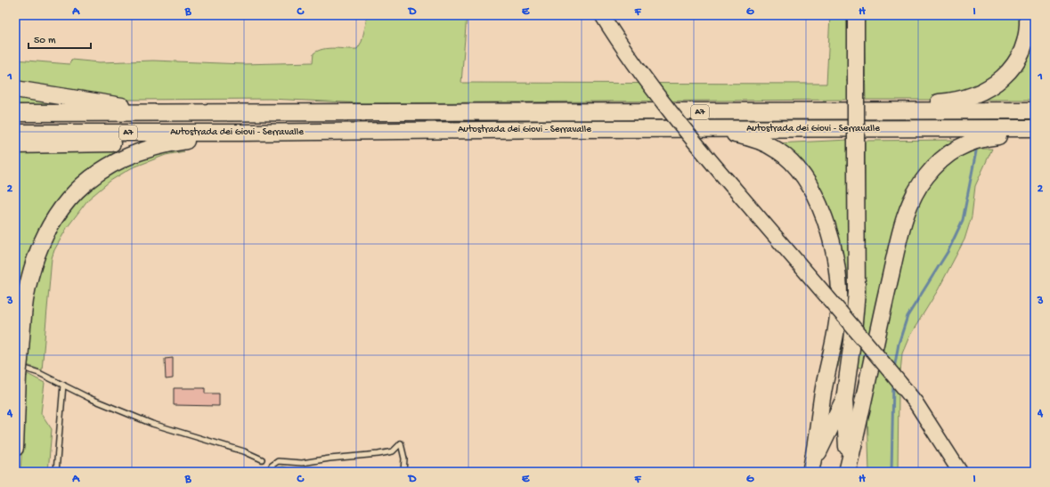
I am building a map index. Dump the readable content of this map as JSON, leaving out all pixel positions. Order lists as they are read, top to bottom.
{
  "streets": {
    "highway": ["A7", "Autostrada dei Giovi - Serravalle"]
  },
  "scale_bar": "50 m",
  "grid": {
    "columns": [
      "A",
      "B",
      "C",
      "D",
      "E",
      "F",
      "G",
      "H",
      "I"
    ],
    "rows": [
      "1",
      "2",
      "3",
      "4"
    ]
  }
}
